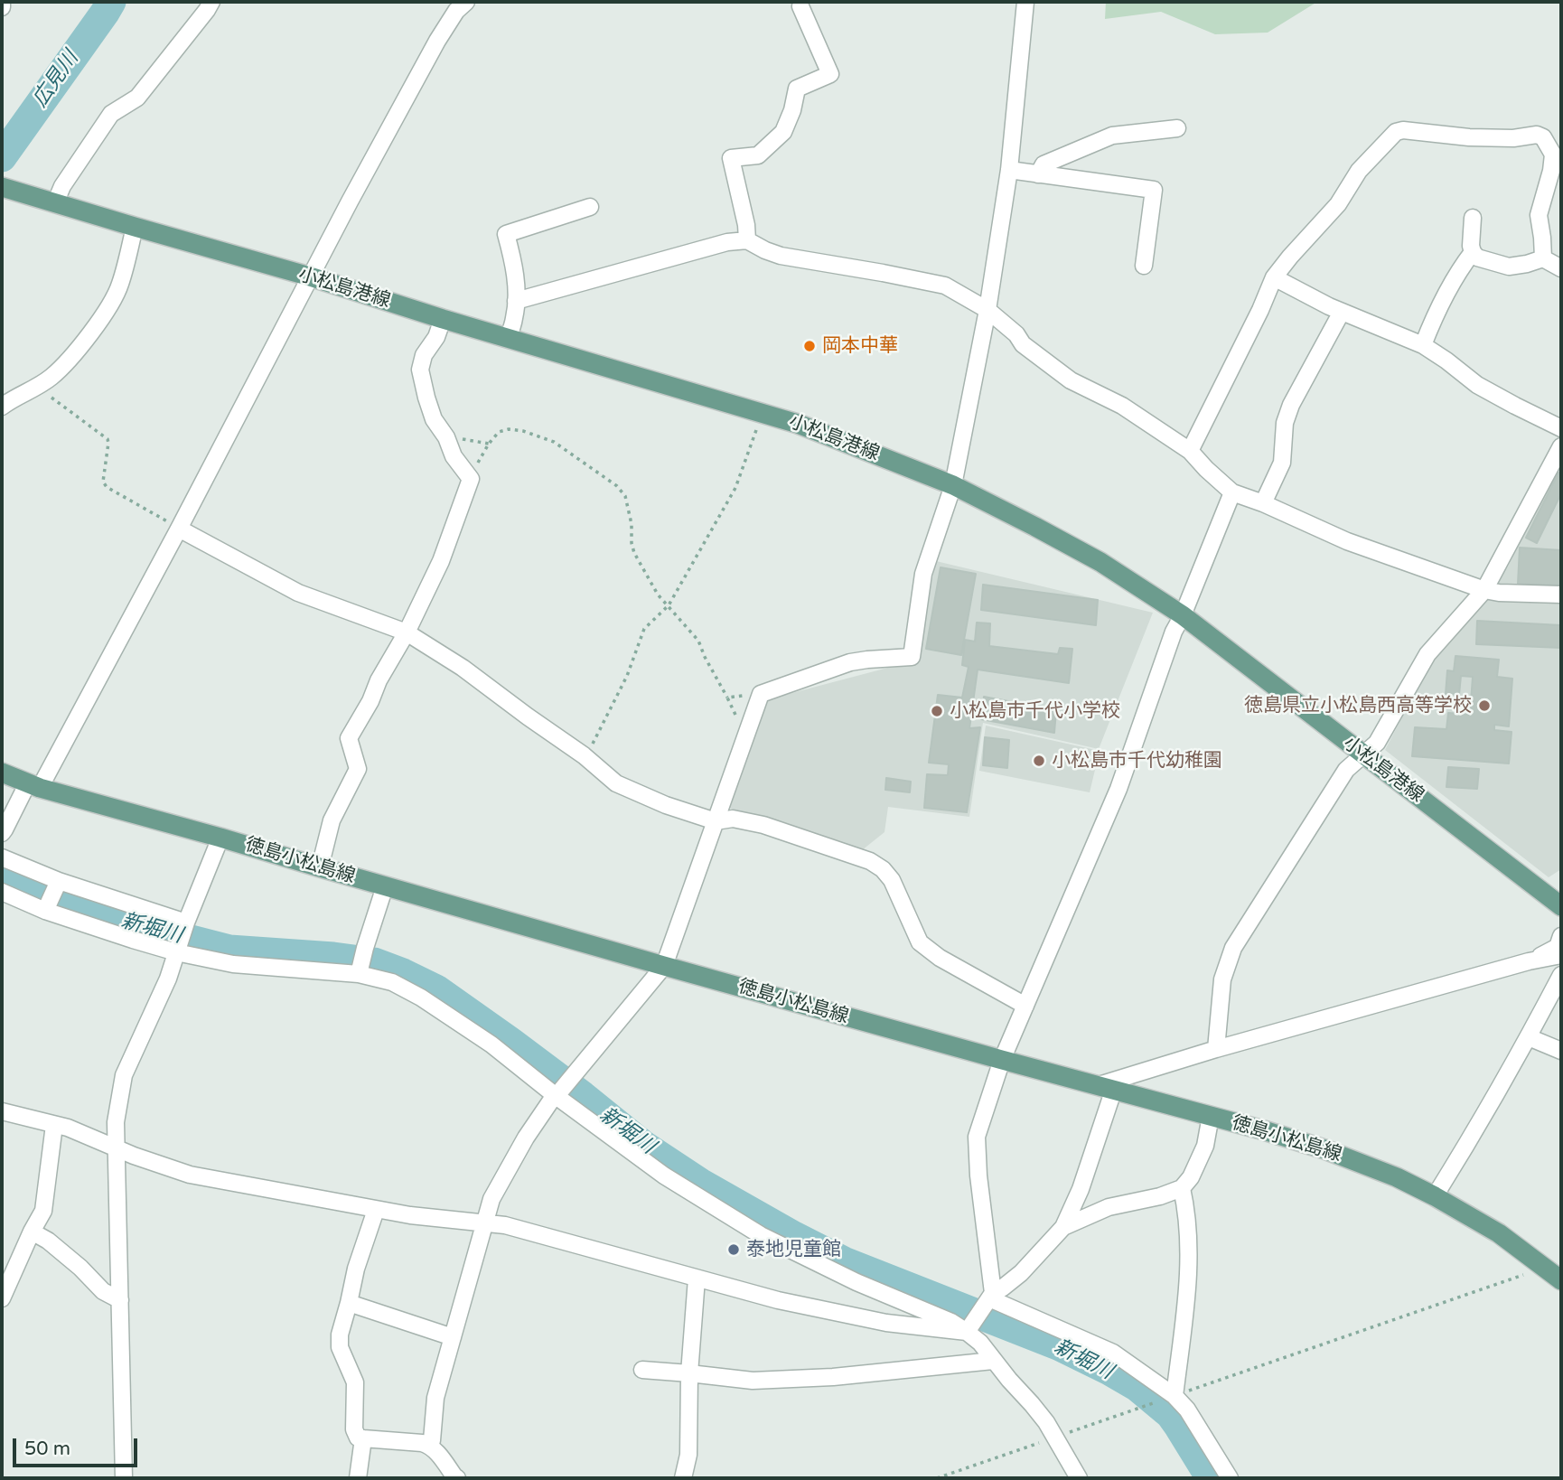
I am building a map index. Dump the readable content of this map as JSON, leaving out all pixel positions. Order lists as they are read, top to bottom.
{
  "streets": {
    "main road": ["小松島港線", "徳島小松島線"]
  },
  "water": ["広見川", "新堀川"],
  "places": [
    "岡本中華",
    "徳島県立小松島西高等学校",
    "小松島市千代小学校",
    "小松島市千代幼稚園",
    "泰地児童館"
  ],
  "scale_bar": "50 m"
}
